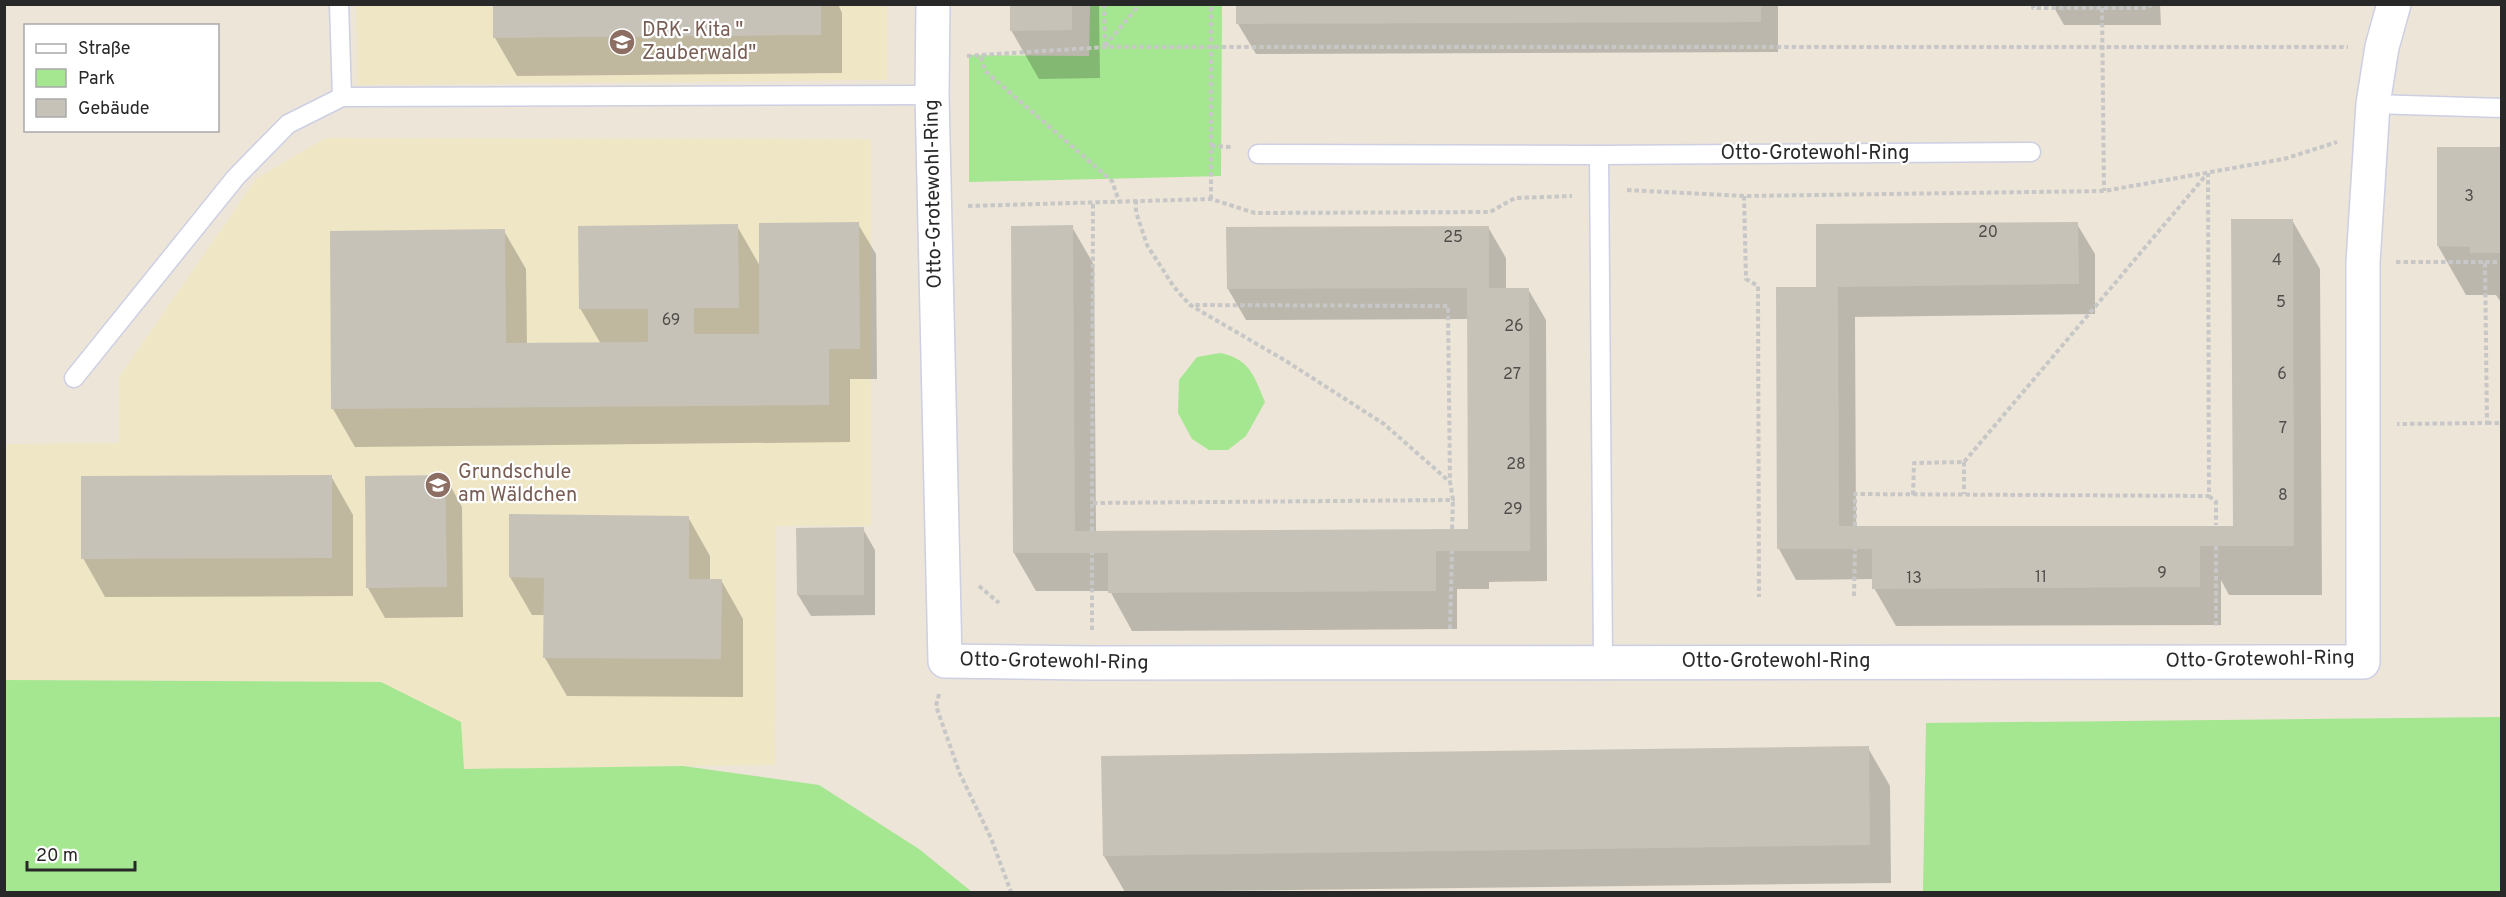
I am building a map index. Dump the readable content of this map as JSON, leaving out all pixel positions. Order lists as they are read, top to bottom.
{
  "streets": {
    "street": ["Otto-Grotewohl-Ring"]
  },
  "places": {
    "school or university": ["DRK- Kita \" Zauberwald\"", "Grundschule am Wäldchen"]
  },
  "house_numbers": [
    "3",
    "20",
    "25",
    "4",
    "5",
    "69",
    "26",
    "27",
    "6",
    "7",
    "28",
    "8",
    "29",
    "9",
    "11",
    "13"
  ],
  "legend": ["Straße", "Park", "Gebäude"],
  "scale_bar": "20 m"
}
